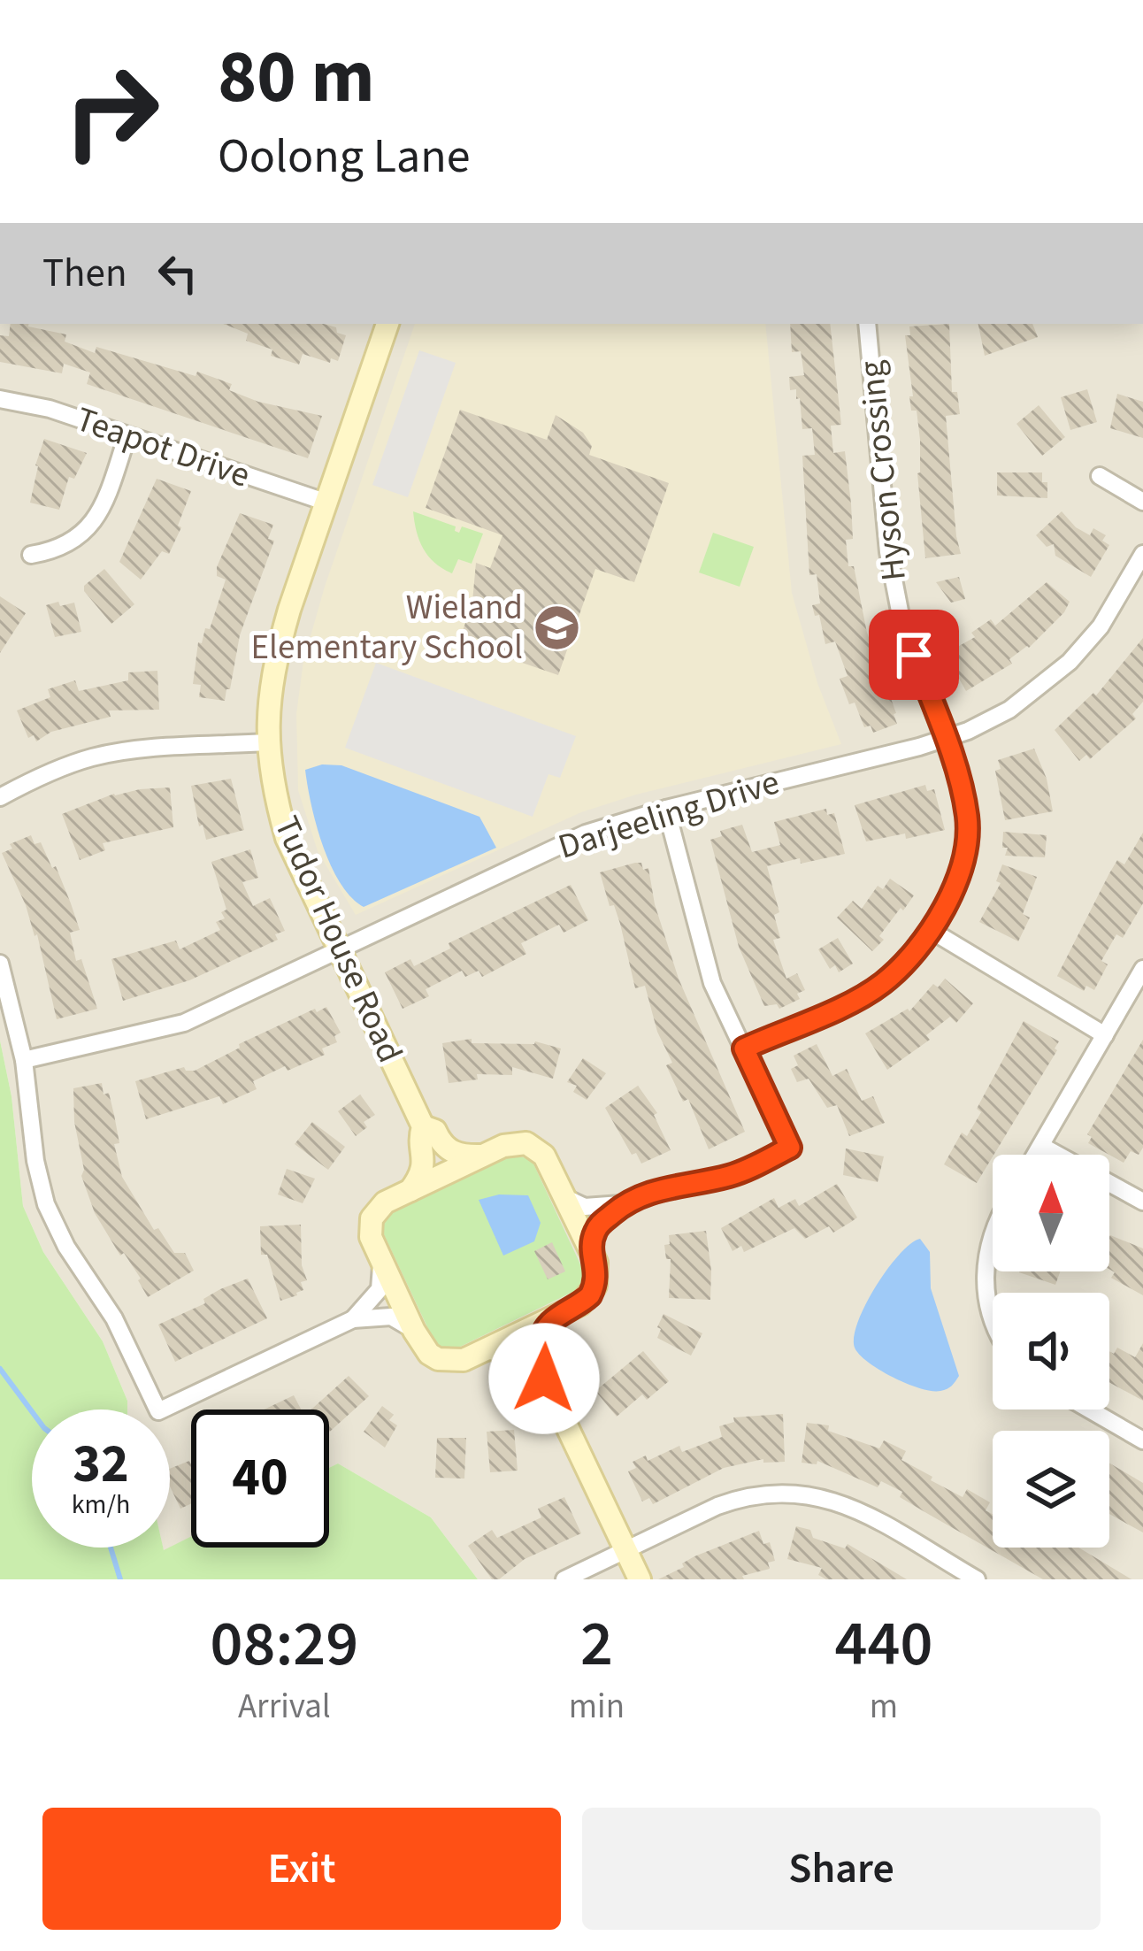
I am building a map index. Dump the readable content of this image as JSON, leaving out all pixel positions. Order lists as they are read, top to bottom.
{
  "streets": {
    "street": [
      "Teapot Drive",
      "Hyson Crossing",
      "Darjeeling Drive",
      "Tudor House Road"
    ]
  },
  "crossings": [
    ["Teapot Drive", "Tudor House Road"],
    ["Hyson Crossing", "Darjeeling Drive"],
    ["Darjeeling Drive", "Tudor House Road"]
  ],
  "places": {
    "school or university": ["Wieland Elementary School"]
  },
  "north": "top",
  "page": {
    "turn": ["80 m", "Oolong Lane"],
    "then": "Then",
    "speed": "32 km/h",
    "limit": "40",
    "eta": [
      "08:29",
      "Arrival",
      "2",
      "min",
      "440",
      "m"
    ],
    "buttons": ["Exit", "Share"]
  }
}
